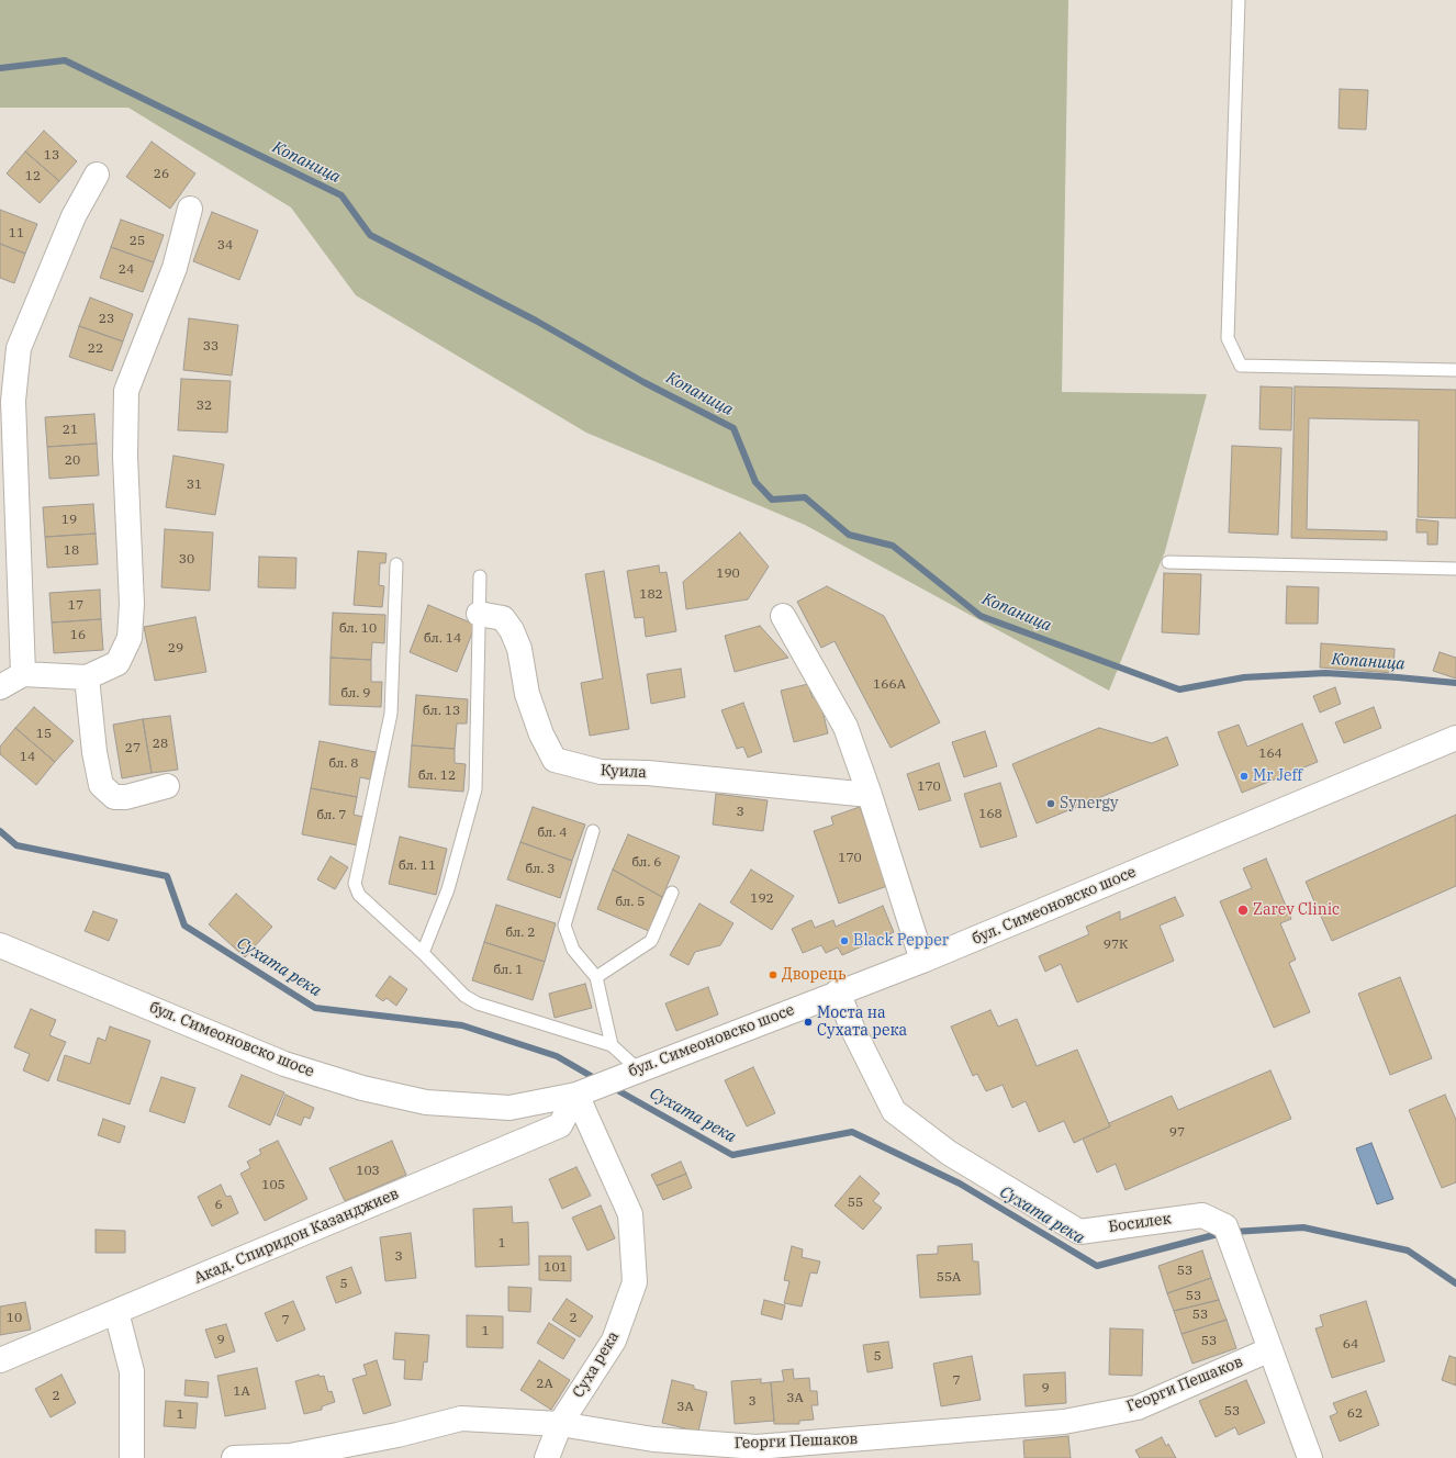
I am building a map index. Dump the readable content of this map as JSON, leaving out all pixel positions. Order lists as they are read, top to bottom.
{
  "streets": {
    "street": [
      "Куила",
      "бул. Симеоновско шосе",
      "Босилек",
      "Акад. Спиридон Казанджиев",
      "Суха река",
      "Георги Пешаков"
    ]
  },
  "crossings": [
    ["бул. Симеоновско шосе", "Босилек"],
    ["бул. Симеоновско шосе", "Акад. Спиридон Казанджиев"],
    ["бул. Симеоновско шосе", "Суха река"],
    ["Босилек", "Георги Пешаков"],
    ["Акад. Спиридон Казанджиев", "Суха река"],
    ["Суха река", "Георги Пешаков"]
  ],
  "water": ["Копаница", "Сухата река"],
  "places": [
    "Mr Jeff",
    "Synergy",
    "Zarev Clinic",
    "Black Pepper",
    "Дворець",
    "Моста на Сухата река"
  ],
  "house_numbers": [
    "13",
    "26",
    "12",
    "11",
    "25",
    "34",
    "24",
    "23",
    "33",
    "22",
    "32",
    "21",
    "20",
    "31",
    "19",
    "18",
    "30",
    "190",
    "182",
    "17",
    "бл. 10",
    "16",
    "бл. 14",
    "29",
    "166А",
    "бл. 9",
    "бл. 13",
    "15",
    "28",
    "27",
    "164",
    "14",
    "бл. 8",
    "бл. 12",
    "170",
    "3",
    "168",
    "бл. 7",
    "бл. 4",
    "170",
    "бл. 6",
    "бл. 11",
    "бл. 3",
    "192",
    "бл. 5",
    "бл. 2",
    "97К",
    "бл. 1",
    "97",
    "103",
    "105",
    "55",
    "6",
    "1",
    "3",
    "101",
    "53",
    "55А",
    "5",
    "53",
    "53",
    "10",
    "2",
    "7",
    "1",
    "9",
    "53",
    "64",
    "5",
    "7",
    "2А",
    "9",
    "1А",
    "2",
    "3A",
    "3",
    "3А",
    "53",
    "62",
    "1"
  ]
}
